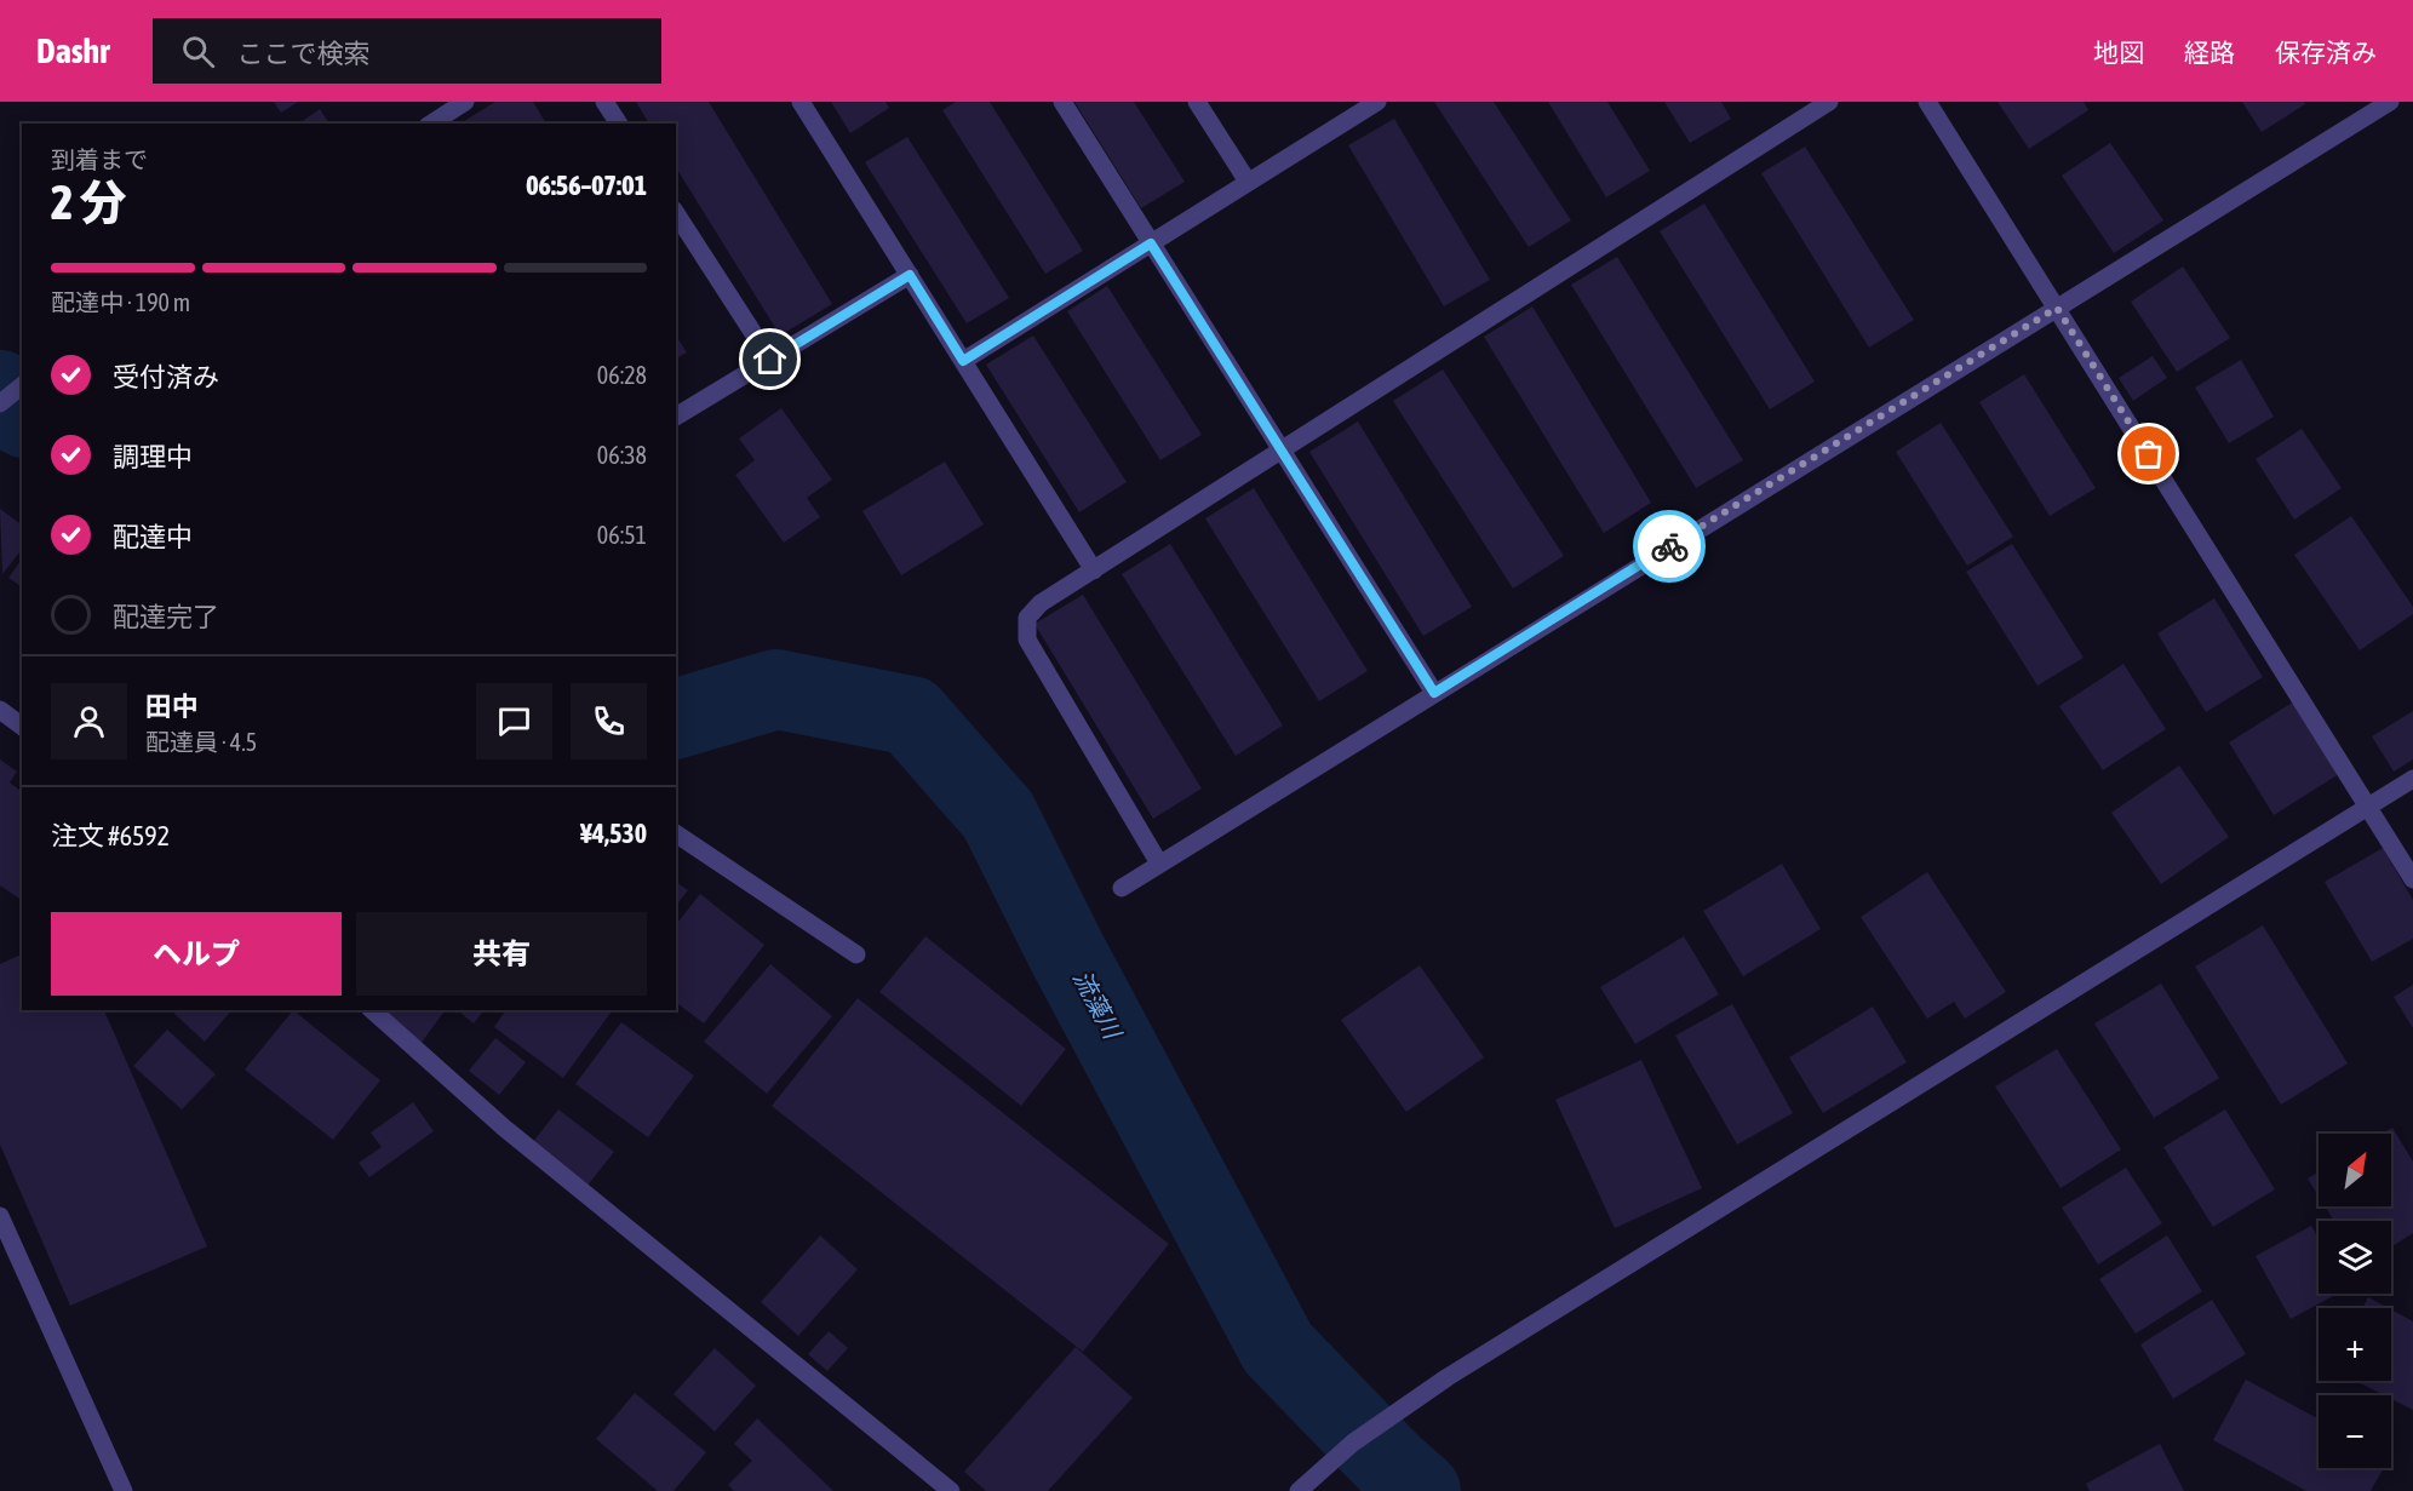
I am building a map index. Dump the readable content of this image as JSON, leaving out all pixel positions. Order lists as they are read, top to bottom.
{
  "water": ["流藻川"],
  "north": "top right",
  "page": {
    "header": "Dashr",
    "search": "ここで検索",
    "nav": ["地図", "経路", "保存済み"],
    "heading": ["2 分", "到着まで", "06:56–07:01"],
    "panel": [
      "田中",
      "配達員 · 4.5",
      "注文 #6592",
      "¥4,530"
    ],
    "bar": "配達中 · 190 m",
    "list": [
      ["受付済み", "06:28"],
      ["調理中", "06:38"],
      ["配達中", "06:51"],
      "配達完了"
    ],
    "buttons": ["ヘルプ", "共有"],
    "map_buttons": ["+", "−"]
  }
}
